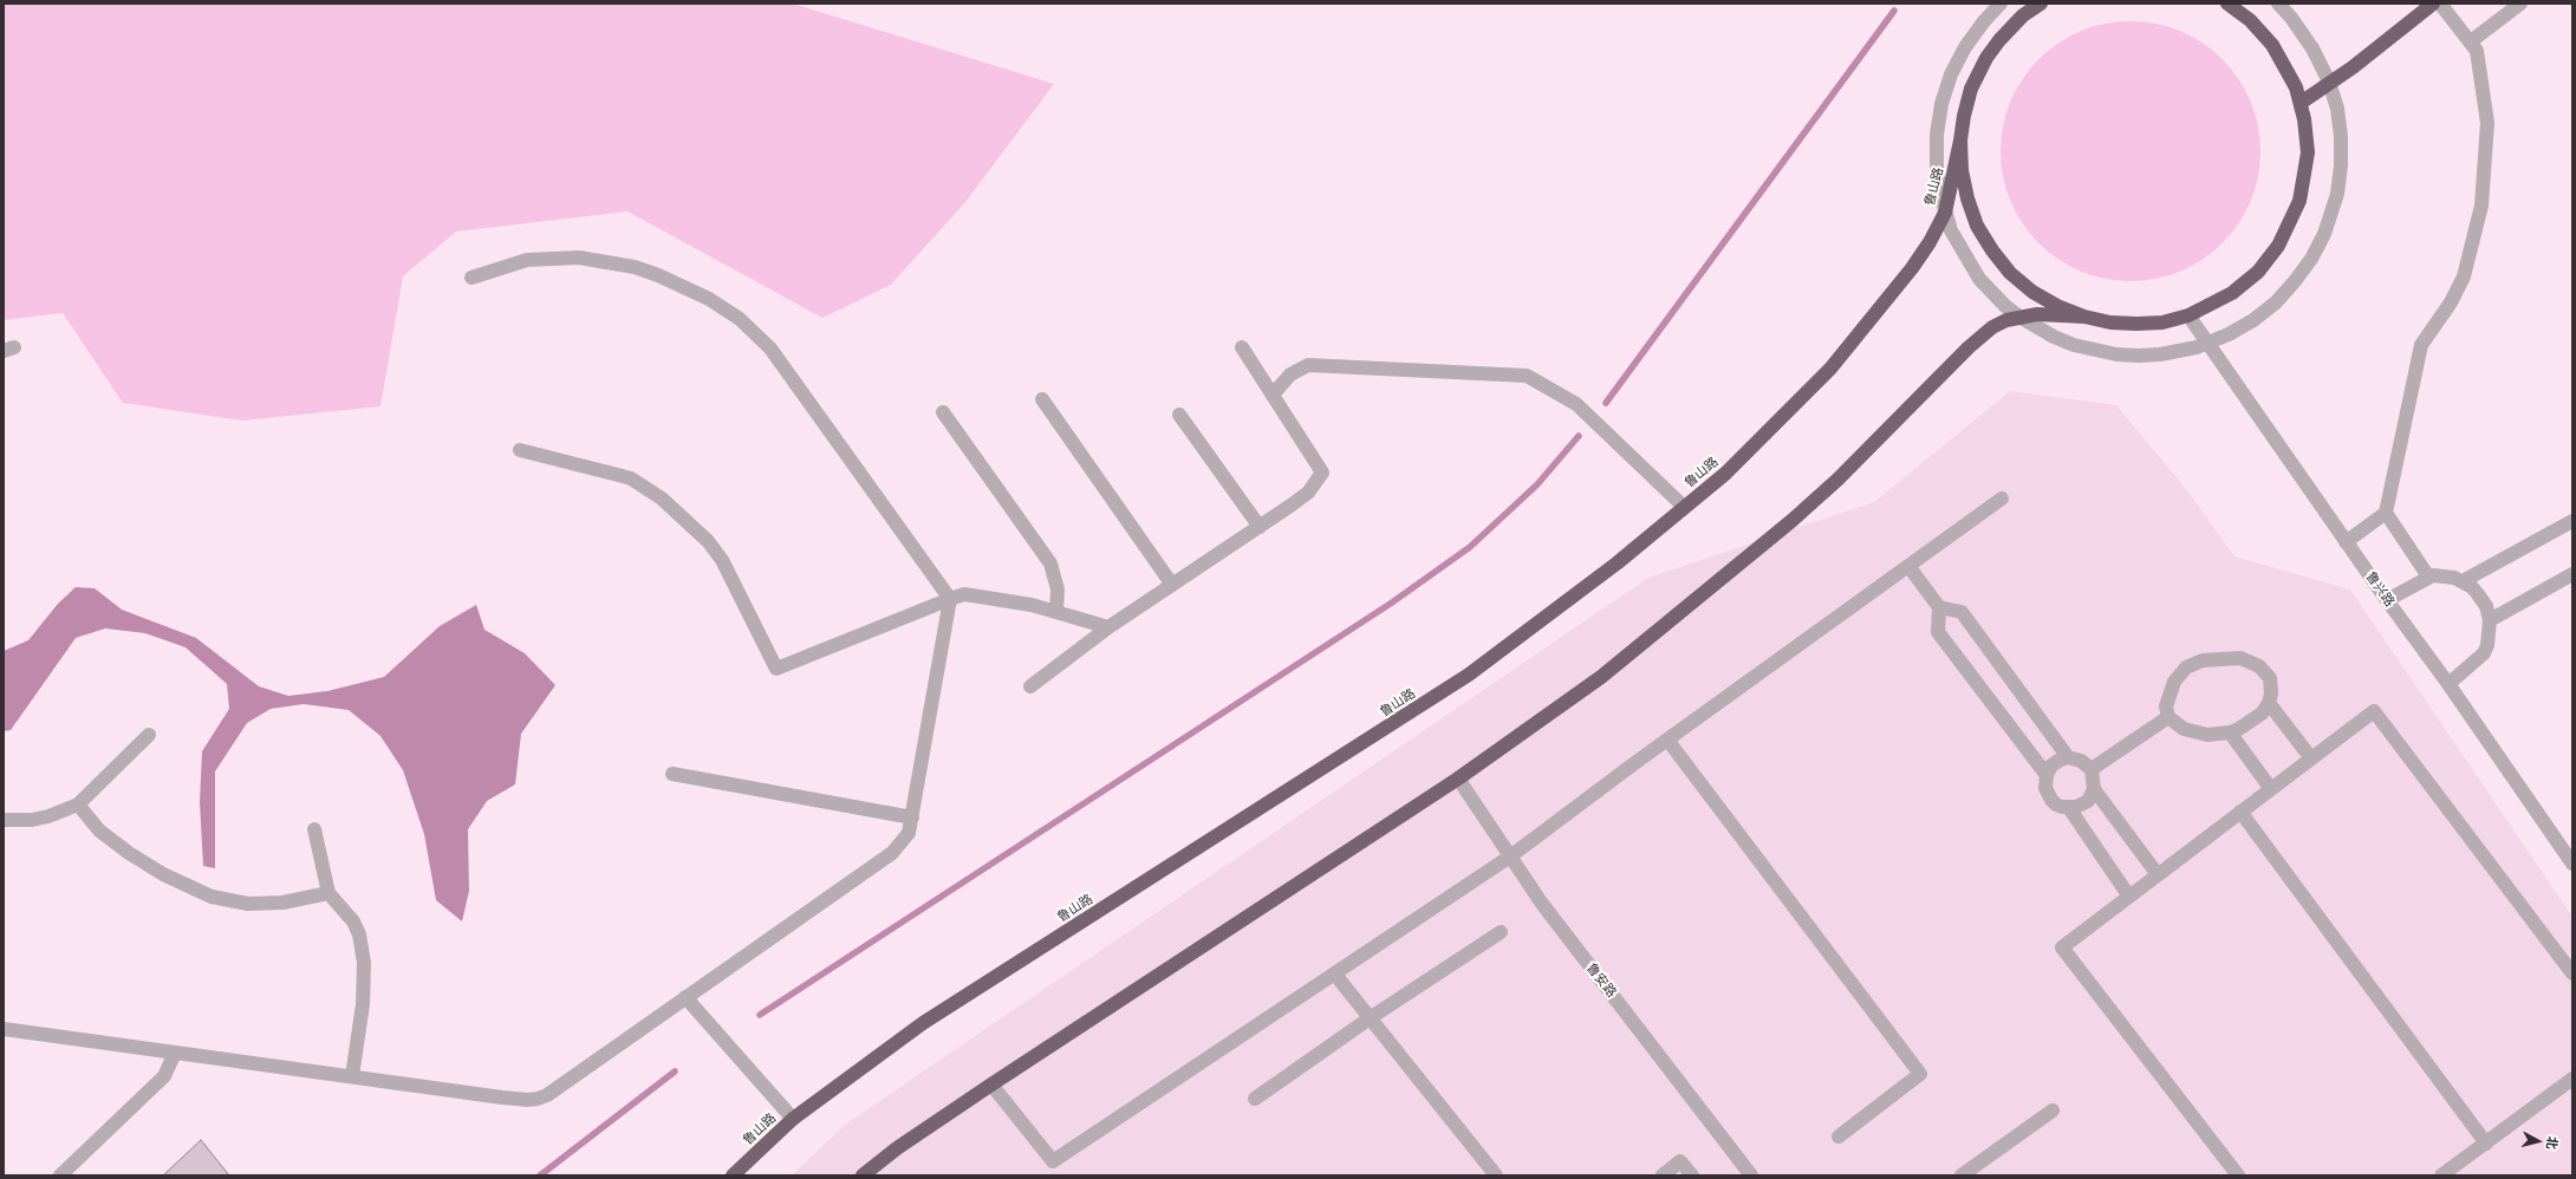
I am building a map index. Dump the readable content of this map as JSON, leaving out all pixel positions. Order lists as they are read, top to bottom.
{
  "streets": {
    "highway": ["鲁山路"],
    "street": ["鲁兴路", "鲁安路"]
  },
  "north": "right"
}
